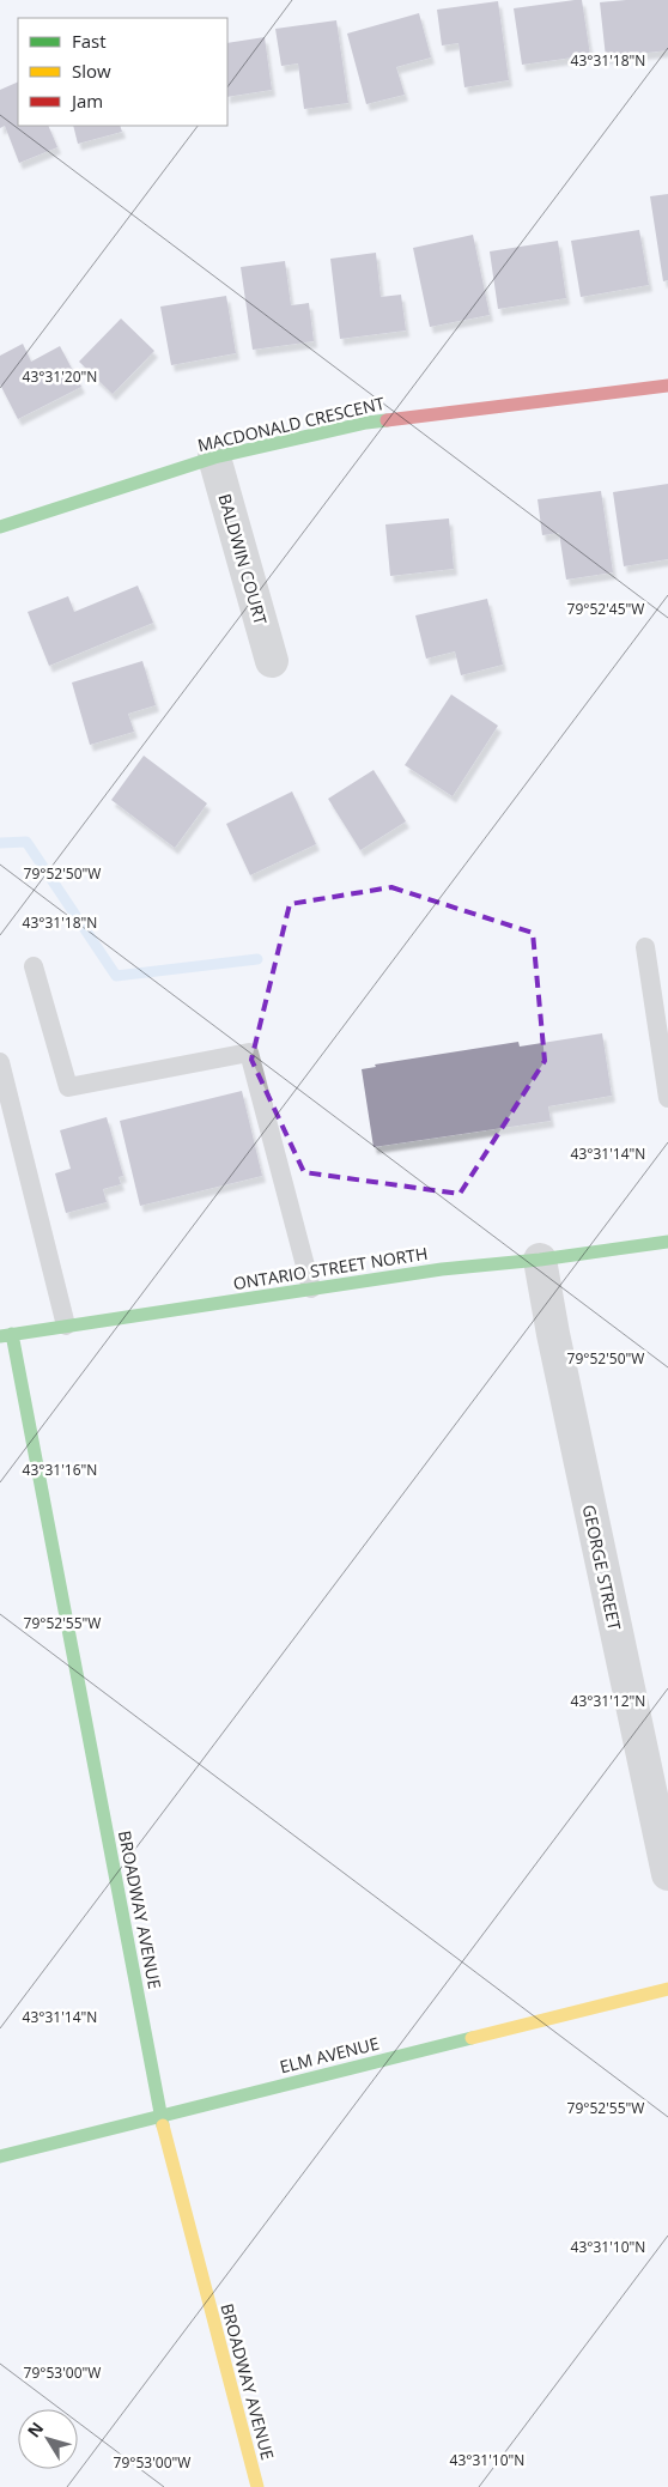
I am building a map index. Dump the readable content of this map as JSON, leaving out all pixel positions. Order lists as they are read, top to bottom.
{
  "streets": {
    "street": [
      "MACDONALD CRESCENT",
      "BALDWIN COURT",
      "ONTARIO STREET NORTH",
      "GEORGE STREET",
      "BROADWAY AVENUE",
      "ELM AVENUE"
    ]
  },
  "crossings": [
    ["MACDONALD CRESCENT", "BALDWIN COURT"],
    ["ONTARIO STREET NORTH", "GEORGE STREET"],
    ["ONTARIO STREET NORTH", "BROADWAY AVENUE"],
    ["BROADWAY AVENUE", "ELM AVENUE"]
  ],
  "legend": ["Fast", "Slow", "Jam"],
  "north": "top left",
  "coordinates": [
    "43°31'18\"N",
    "43°31'20\"N",
    "79°52'45\"W",
    "79°52'50\"W",
    "43°31'14\"N",
    "43°31'16\"N",
    "79°52'55\"W",
    "43°31'12\"N",
    "43°31'10\"N",
    "79°53'00\"W"
  ]
}
